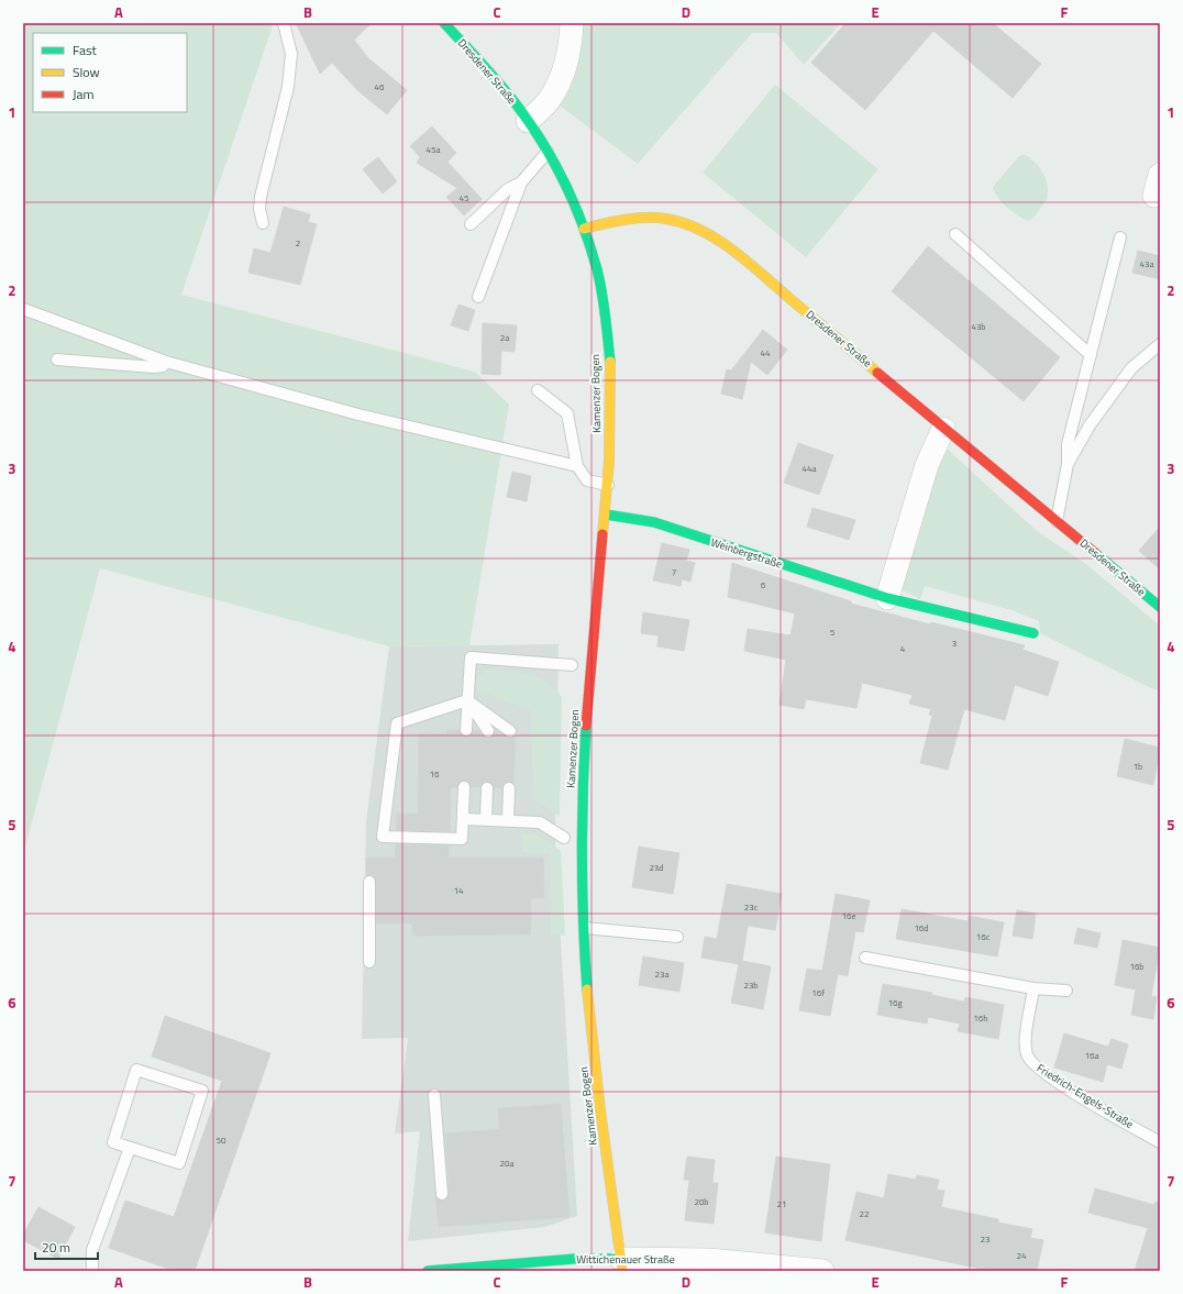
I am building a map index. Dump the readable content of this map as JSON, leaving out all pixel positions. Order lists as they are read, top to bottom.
{
  "streets": {
    "main road": [
      "Dresdener Straße",
      "Kamenzer Bogen",
      "Weinbergstraße",
      "Wittichenauer Straße"
    ],
    "lane": ["Friedrich-Engels-Straße"]
  },
  "crossings": [
    ["Dresdener Straße", "Kamenzer Bogen"],
    ["Kamenzer Bogen", "Weinbergstraße"],
    ["Kamenzer Bogen", "Wittichenauer Straße"]
  ],
  "house_numbers": [
    "46",
    "45a",
    "45",
    "2",
    "43a",
    "43b",
    "2a",
    "44",
    "44a",
    "7",
    "6",
    "5",
    "3",
    "4",
    "1b",
    "16",
    "23d",
    "14",
    "23c",
    "16e",
    "16d",
    "16c",
    "16b",
    "23a",
    "23b",
    "16f",
    "16g",
    "16h",
    "16a",
    "50",
    "20a",
    "20b",
    "21",
    "22",
    "23",
    "24"
  ],
  "legend": ["Fast", "Slow", "Jam"],
  "scale_bar": "20 m",
  "grid": {
    "columns": [
      "A",
      "B",
      "C",
      "D",
      "E",
      "F"
    ],
    "rows": [
      "1",
      "2",
      "3",
      "4",
      "5",
      "6",
      "7"
    ]
  }
}
